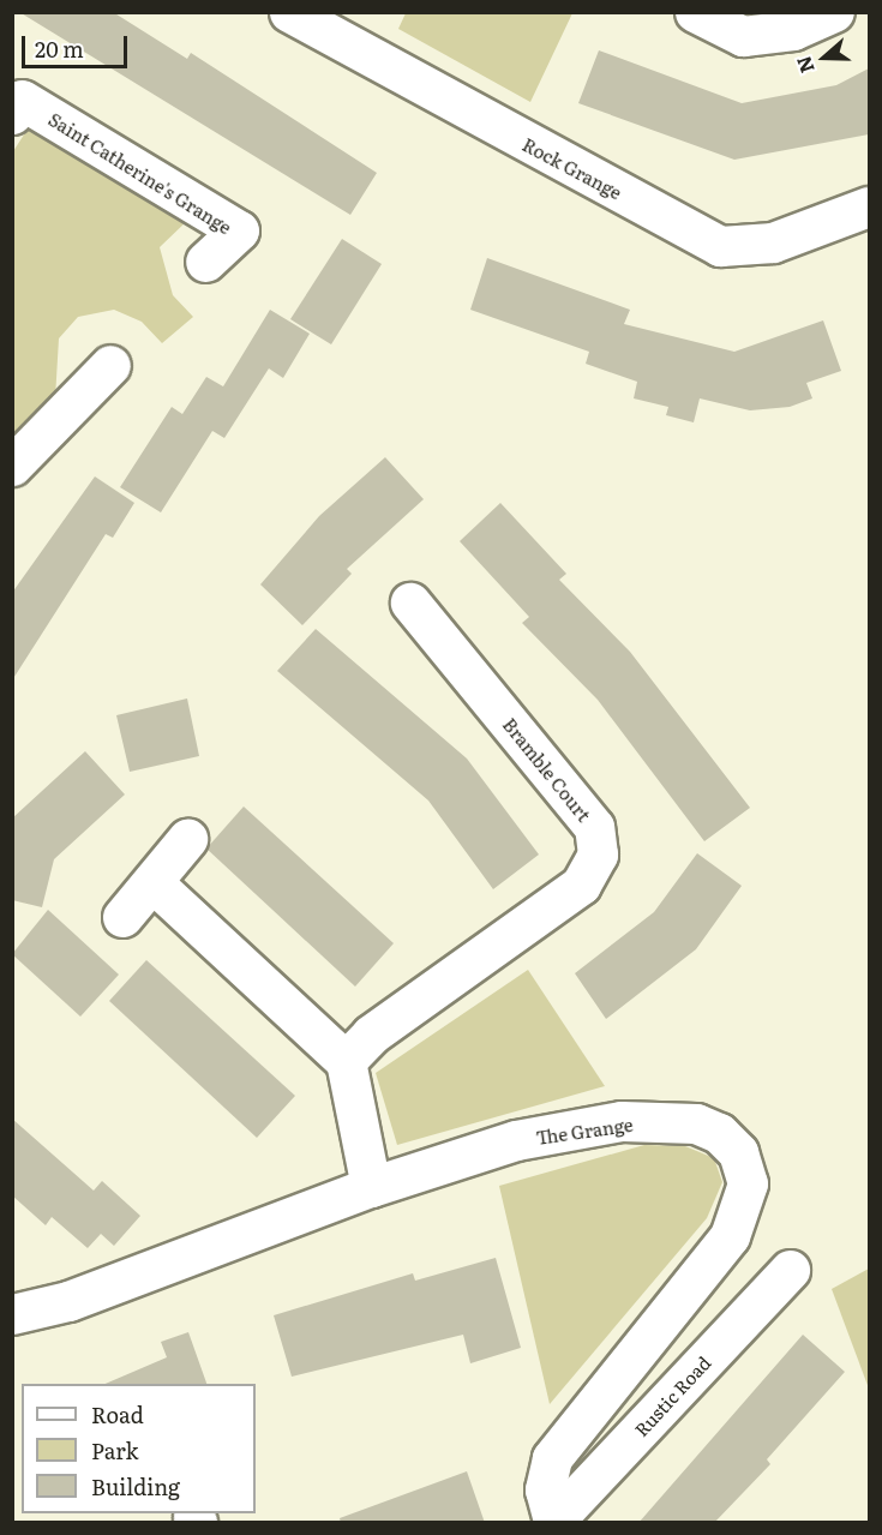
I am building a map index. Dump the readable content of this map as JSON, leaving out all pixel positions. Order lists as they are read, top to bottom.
{
  "streets": {
    "street": [
      "Rock Grange",
      "Saint Catherine's Grange",
      "Bramble Court",
      "The Grange",
      "Rustic Road"
    ]
  },
  "crossings": [
    ["The Grange", "Rustic Road"]
  ],
  "legend": ["Road", "Park", "Building"],
  "scale_bar": "20 m",
  "north": "left"
}
